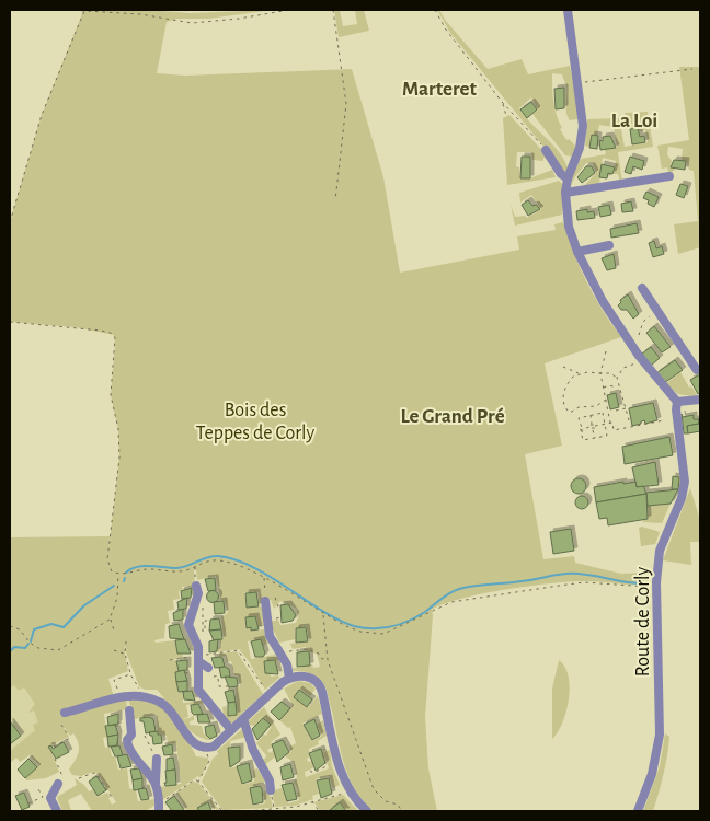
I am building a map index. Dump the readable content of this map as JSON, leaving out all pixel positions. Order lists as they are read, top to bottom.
{
  "streets": {
    "street": ["Route de Corly"]
  },
  "districts": ["Marteret", "La Loi", "Le Grand Pré"],
  "parks": ["Bois des Teppes de Corly"]
}
